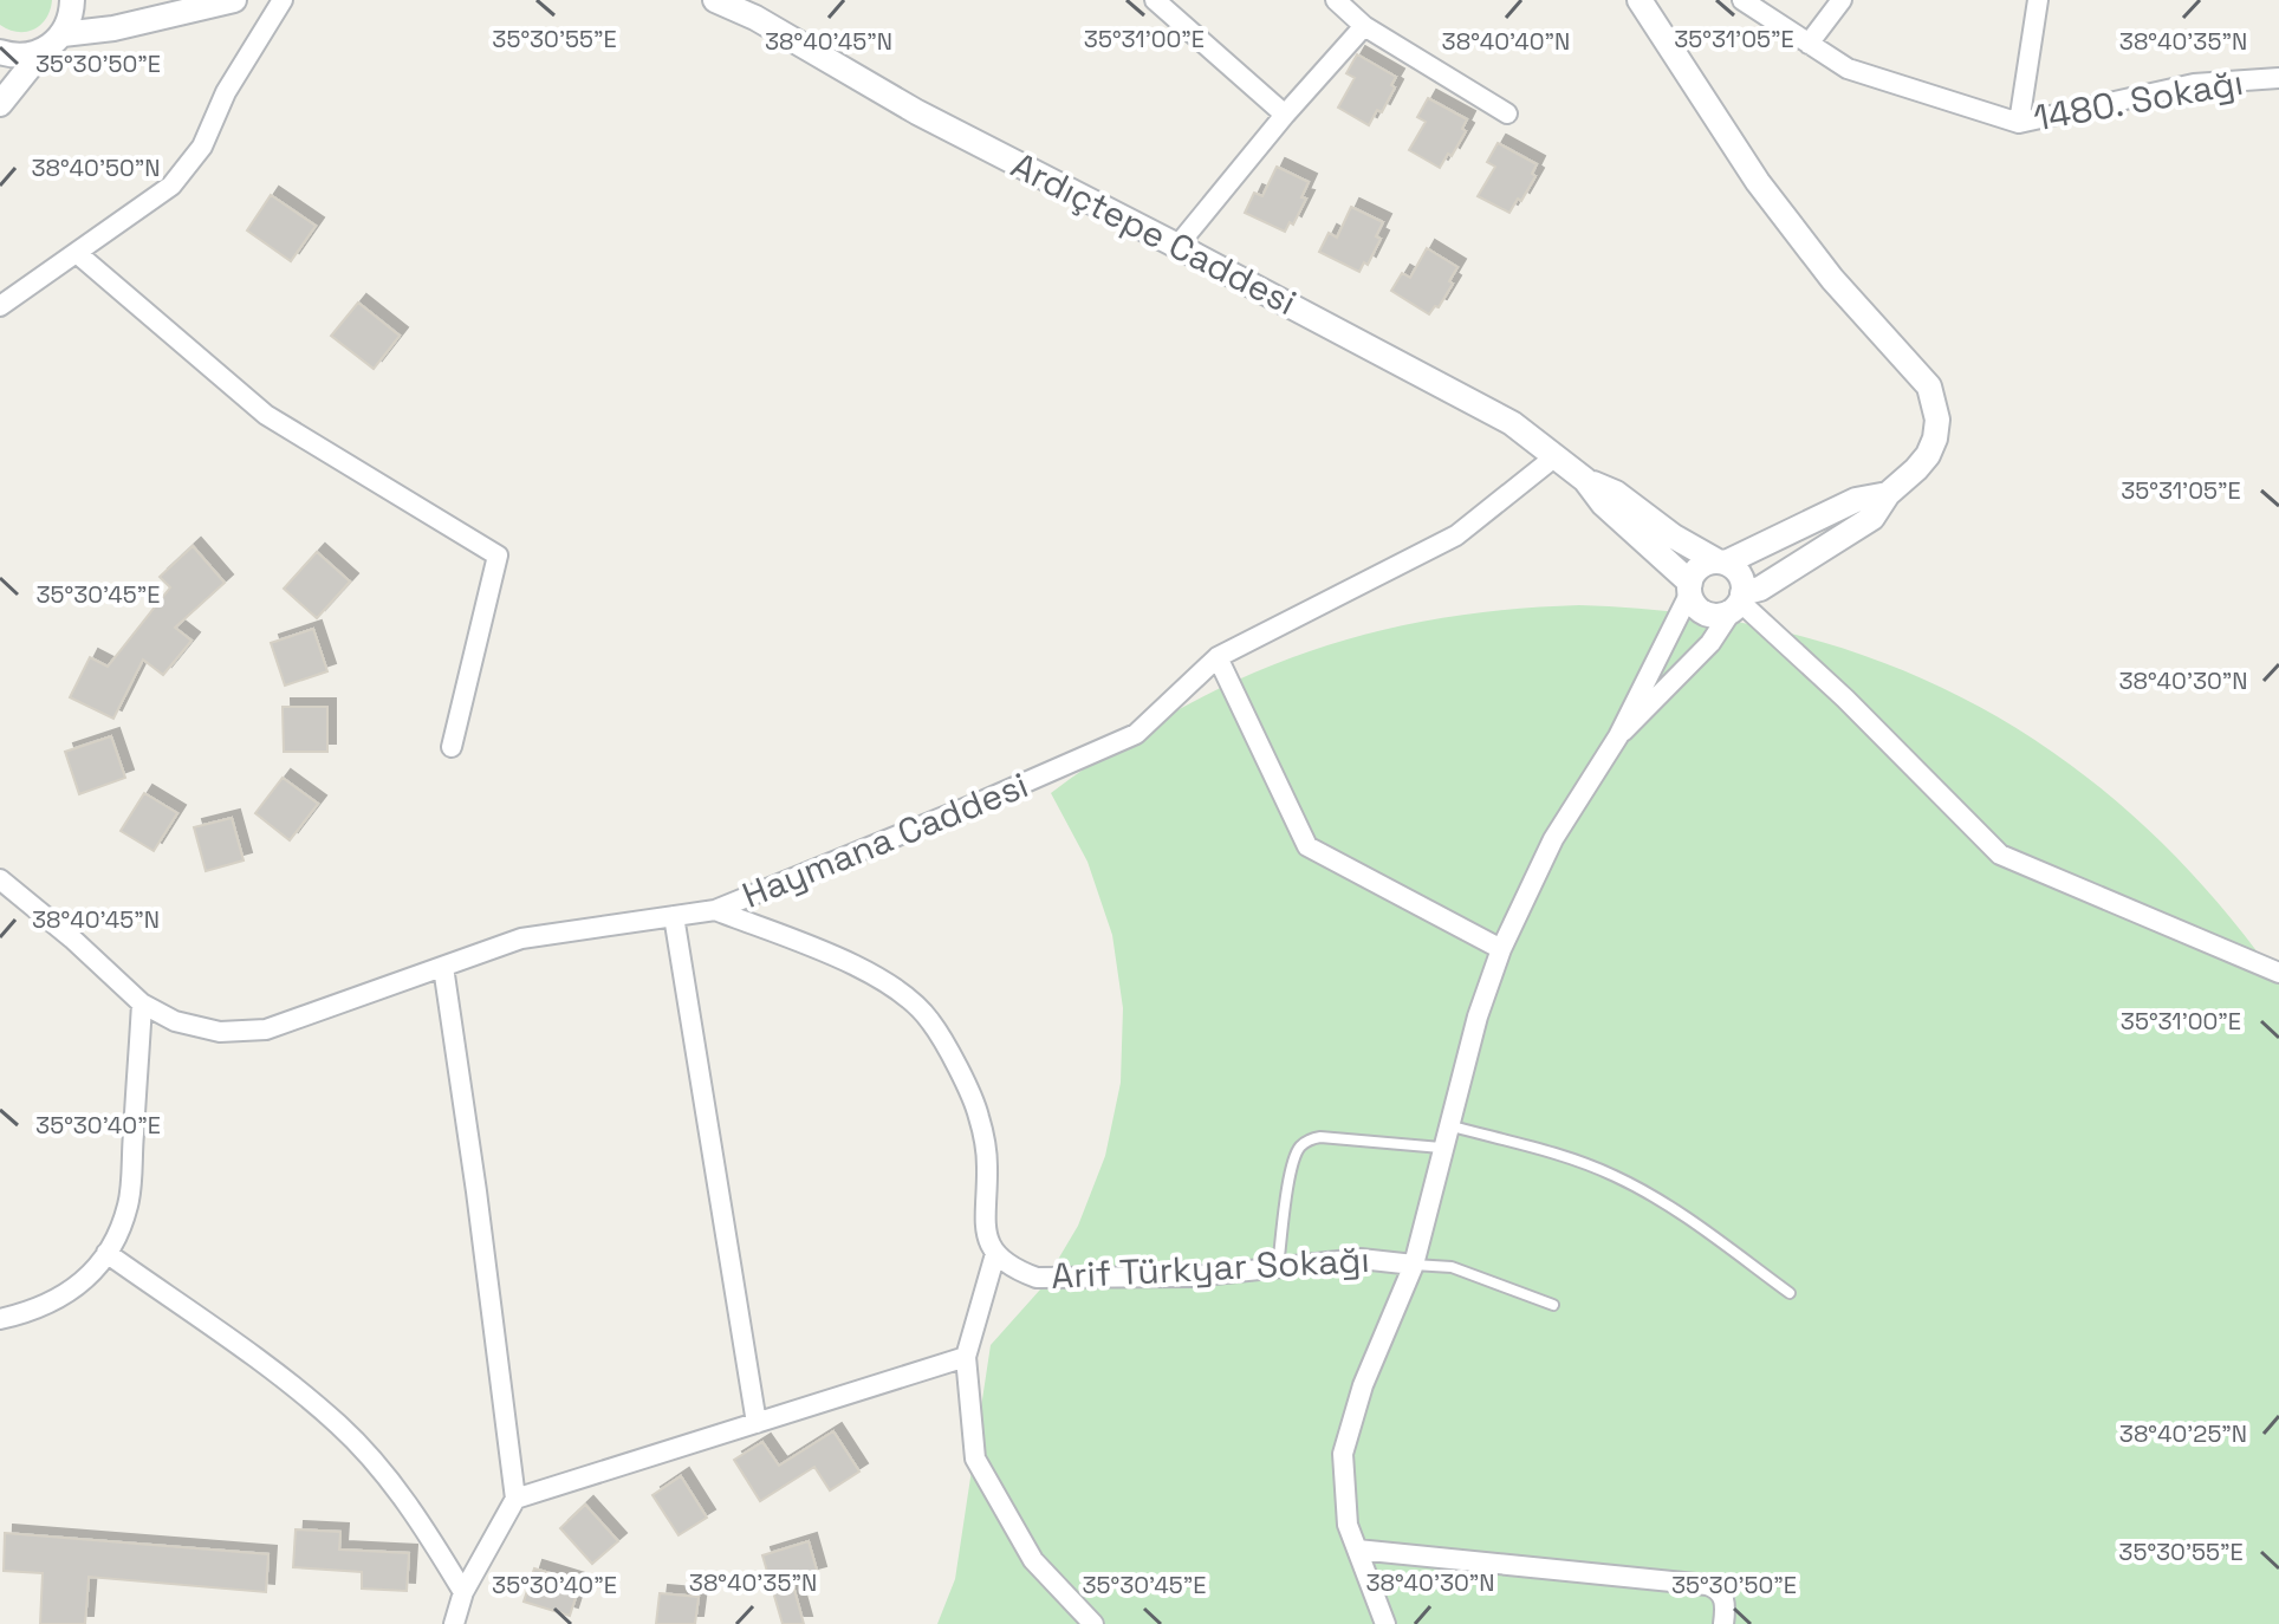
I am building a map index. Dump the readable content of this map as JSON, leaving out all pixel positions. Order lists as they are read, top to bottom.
{
  "streets": {
    "street": [
      "1480. Sokağı",
      "Ardıçtepe Caddesi",
      "Haymana Caddesi",
      "Arif Türkyar Sokağı"
    ]
  },
  "crossings": [
    ["Ardıçtepe Caddesi", "Haymana Caddesi"]
  ],
  "coordinates": [
    "35°30'55\"E",
    "35°31'00\"E",
    "35°31'05\"E",
    "38°40'45\"N",
    "38°40'40\"N",
    "38°40'35\"N",
    "35°30'50\"E",
    "38°40'50\"N",
    "35°30'45\"E",
    "38°40'30\"N",
    "35°30'40\"E",
    "38°40'25\"N"
  ]
}
